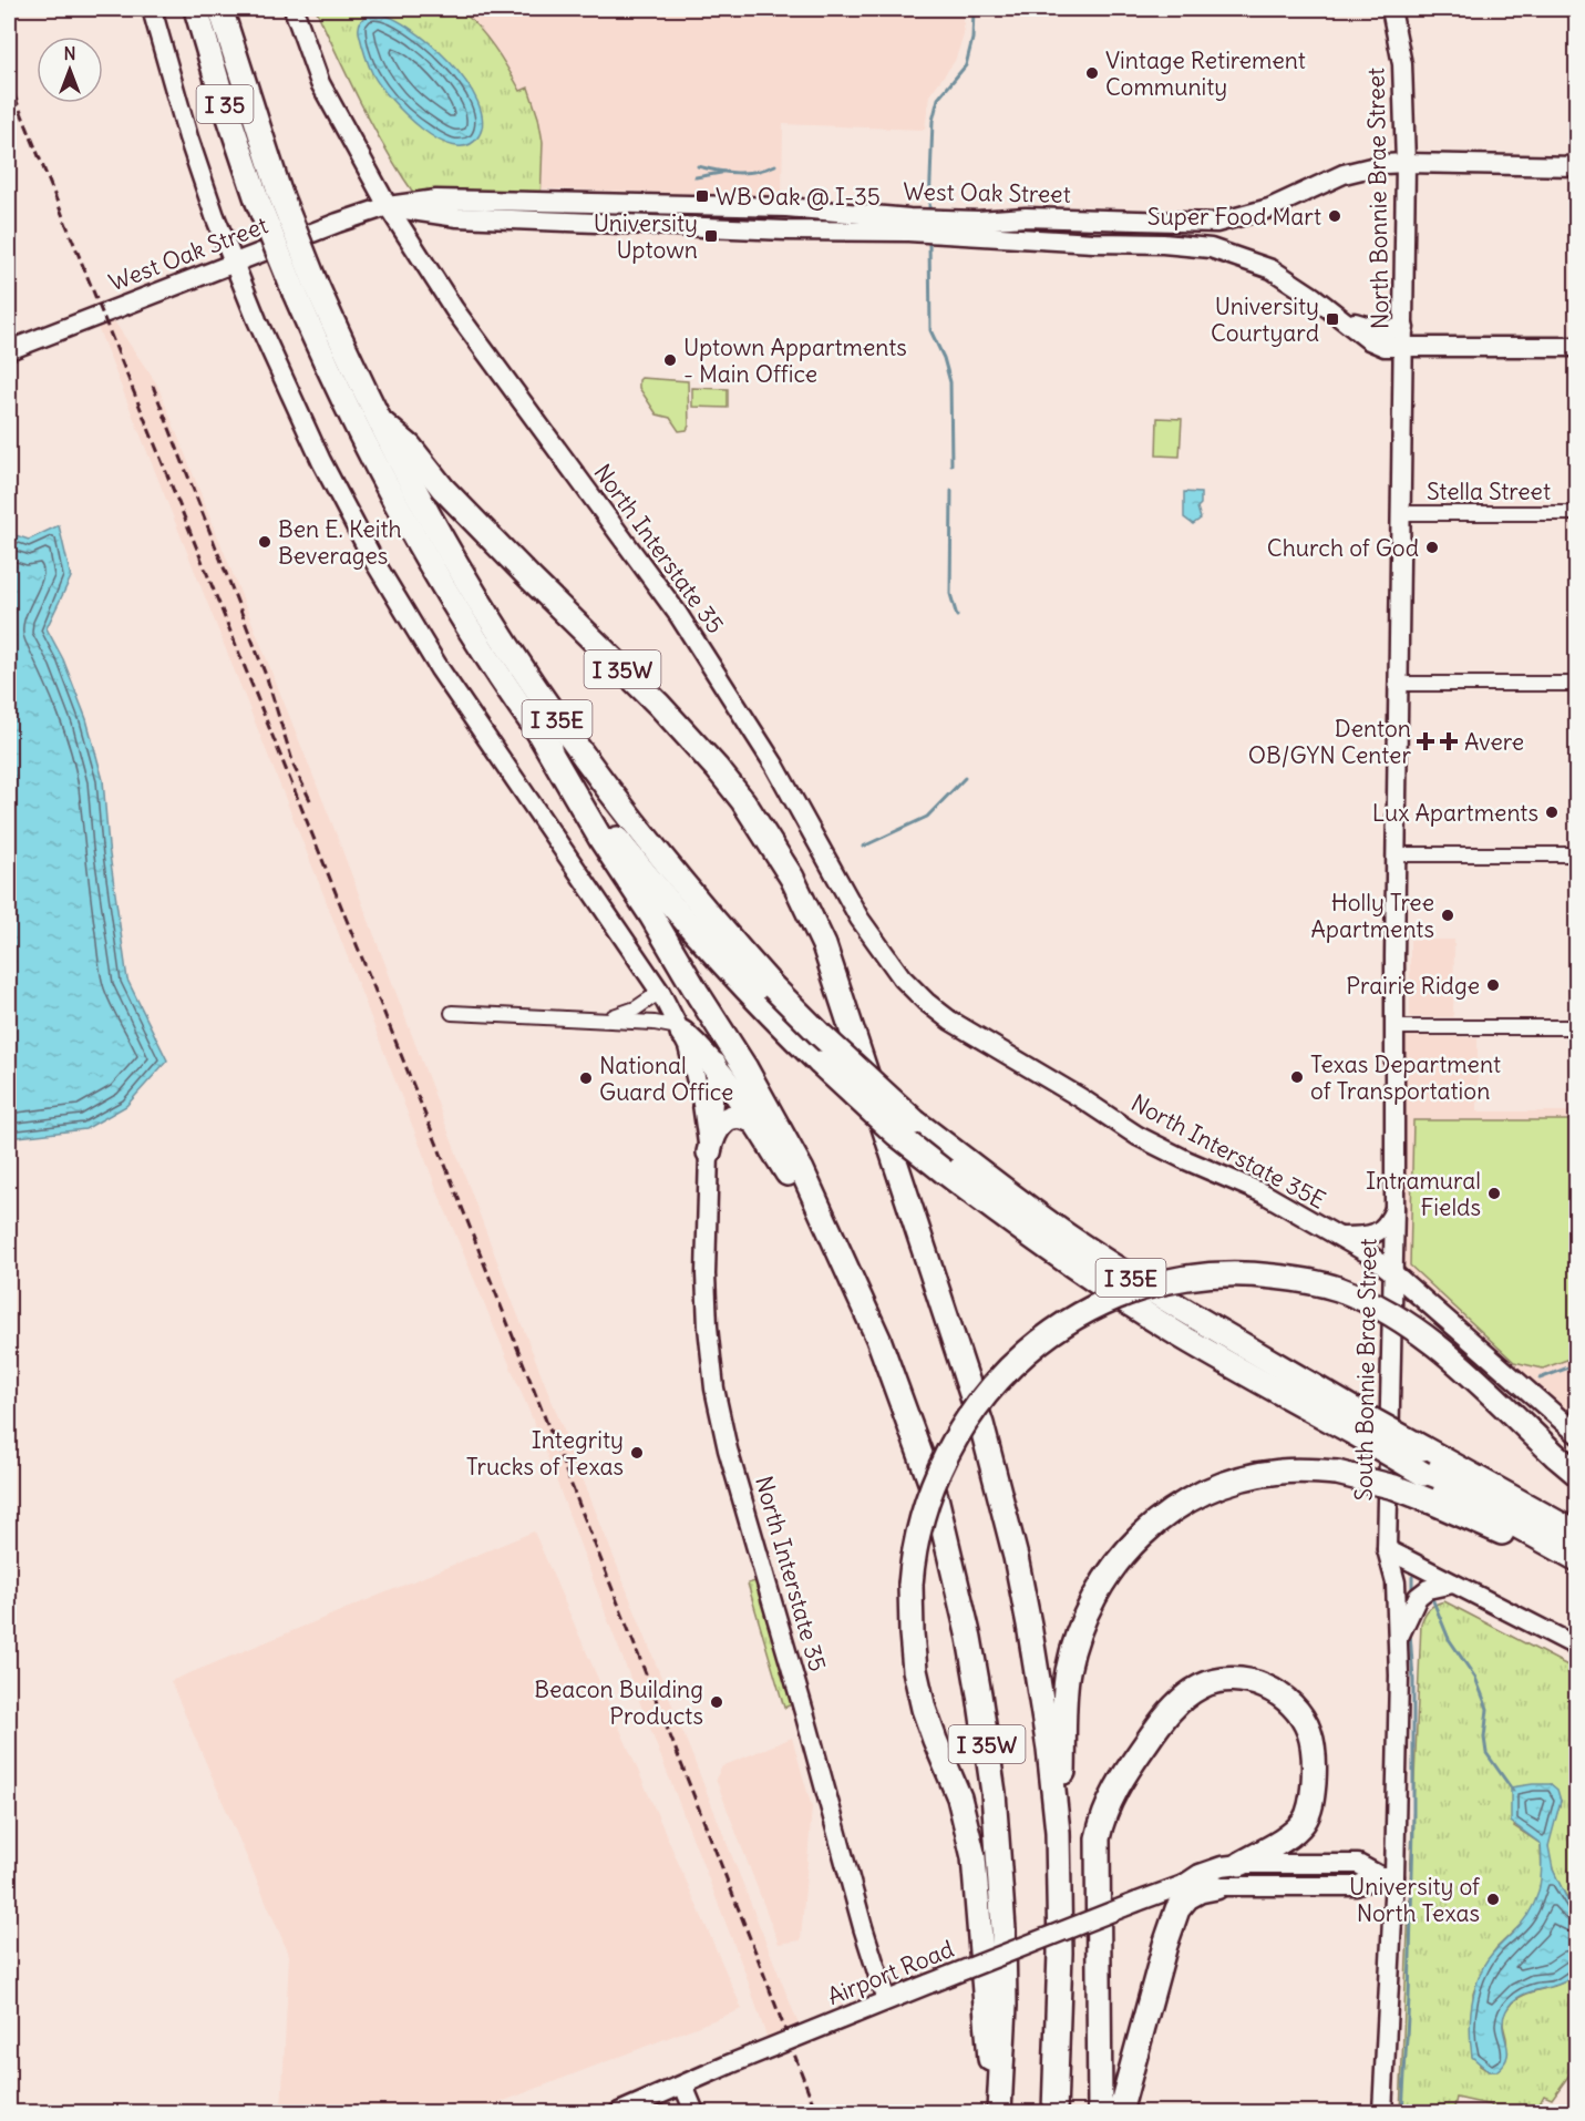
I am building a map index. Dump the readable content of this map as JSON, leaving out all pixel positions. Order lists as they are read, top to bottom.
{
  "streets": {
    "highway": ["I 35", "I 35W", "I 35E"],
    "main road": [
      "West Oak Street",
      "North Bonnie Brae Street",
      "North Interstate 35",
      "North Interstate 35E",
      "South Bonnie Brae Street",
      "Airport Road"
    ],
    "street": ["Stella Street"]
  },
  "crossings": [
    ["I 35", "I 35W"],
    ["I 35", "I 35E"],
    ["West Oak Street", "North Bonnie Brae Street"],
    ["West Oak Street", "North Interstate 35"],
    ["North Bonnie Brae Street", "South Bonnie Brae Street"],
    ["Stella Street", "South Bonnie Brae Street"],
    ["North Interstate 35", "North Interstate 35E"],
    ["North Interstate 35", "Airport Road"],
    ["I 35W", "I 35E"],
    ["North Interstate 35E", "South Bonnie Brae Street"],
    ["South Bonnie Brae Street", "Airport Road"]
  ],
  "places": {
    "other": [
      "Vintage Retirement Community",
      "Super Food Mart",
      "Uptown Appartments - Main Office",
      "Ben E. Keith Beverages",
      "Church of God",
      "Lux Apartments",
      "Holly Tree Apartments",
      "Prairie Ridge",
      "Texas Department of Transportation",
      "National Guard Office",
      "Intramural Fields",
      "Integrity Trucks of Texas",
      "Beacon Building Products",
      "University of North Texas"
    ],
    "transit": ["WB Oak @ I-35", "University Uptown", "University Courtyard"],
    "health": ["Denton OB/GYN Center", "Avere"]
  },
  "north": "top"
}
